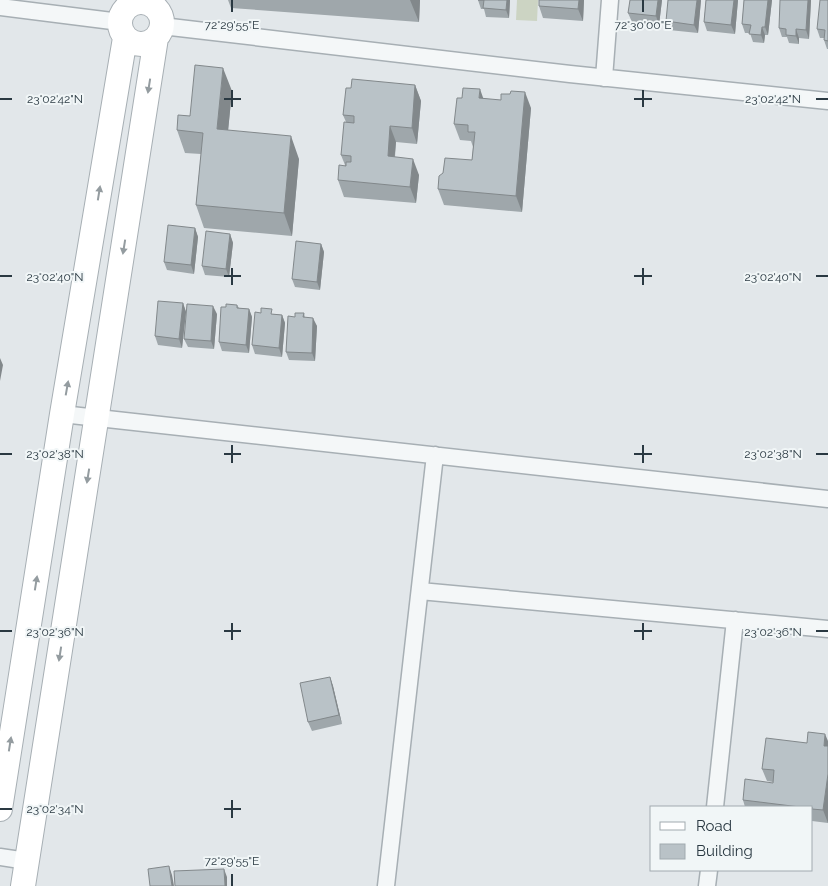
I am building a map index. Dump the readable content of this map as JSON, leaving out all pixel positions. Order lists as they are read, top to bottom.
{
  "legend": ["Road", "Building"],
  "coordinates": [
    "72°29'55\"E",
    "72°30'00\"E",
    "23°02'42\"N",
    "23°02'40\"N",
    "23°02'38\"N",
    "23°02'36\"N",
    "23°02'34\"N"
  ]
}
